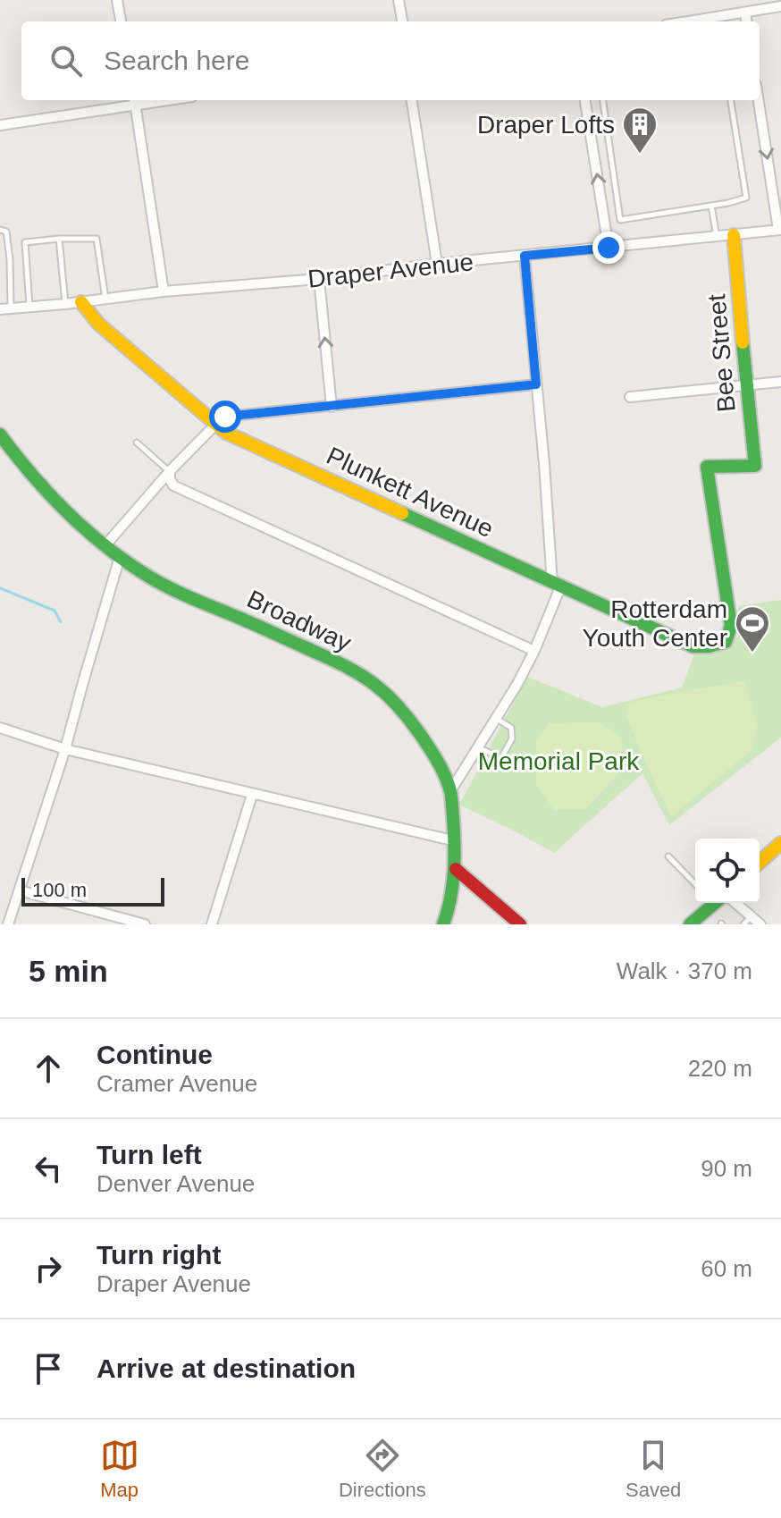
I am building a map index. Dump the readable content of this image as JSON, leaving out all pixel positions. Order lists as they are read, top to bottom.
{
  "streets": {
    "street": [
      "Draper Avenue",
      "Bee Street",
      "Plunkett Avenue",
      "Broadway"
    ]
  },
  "crossings": [
    ["Draper Avenue", "Bee Street"],
    ["Draper Avenue", "Plunkett Avenue"],
    ["Bee Street", "Plunkett Avenue"]
  ],
  "parks": ["Memorial Park"],
  "places": {
    "building": ["Draper Lofts"],
    "sports": ["Rotterdam Youth Center"]
  },
  "scale_bar": "100 m",
  "page": {
    "search": "Search here",
    "scale": "100 m",
    "heading": ["5 min", "Walk · 370 m"],
    "list": [
      ["Continue", "Cramer Avenue", "220 m"],
      ["Turn left", "Denver Avenue", "90 m"],
      ["Turn right", "Draper Avenue", "60 m"],
      "Arrive at destination"
    ],
    "nav": ["Map", "Directions", "Saved"]
  }
}
